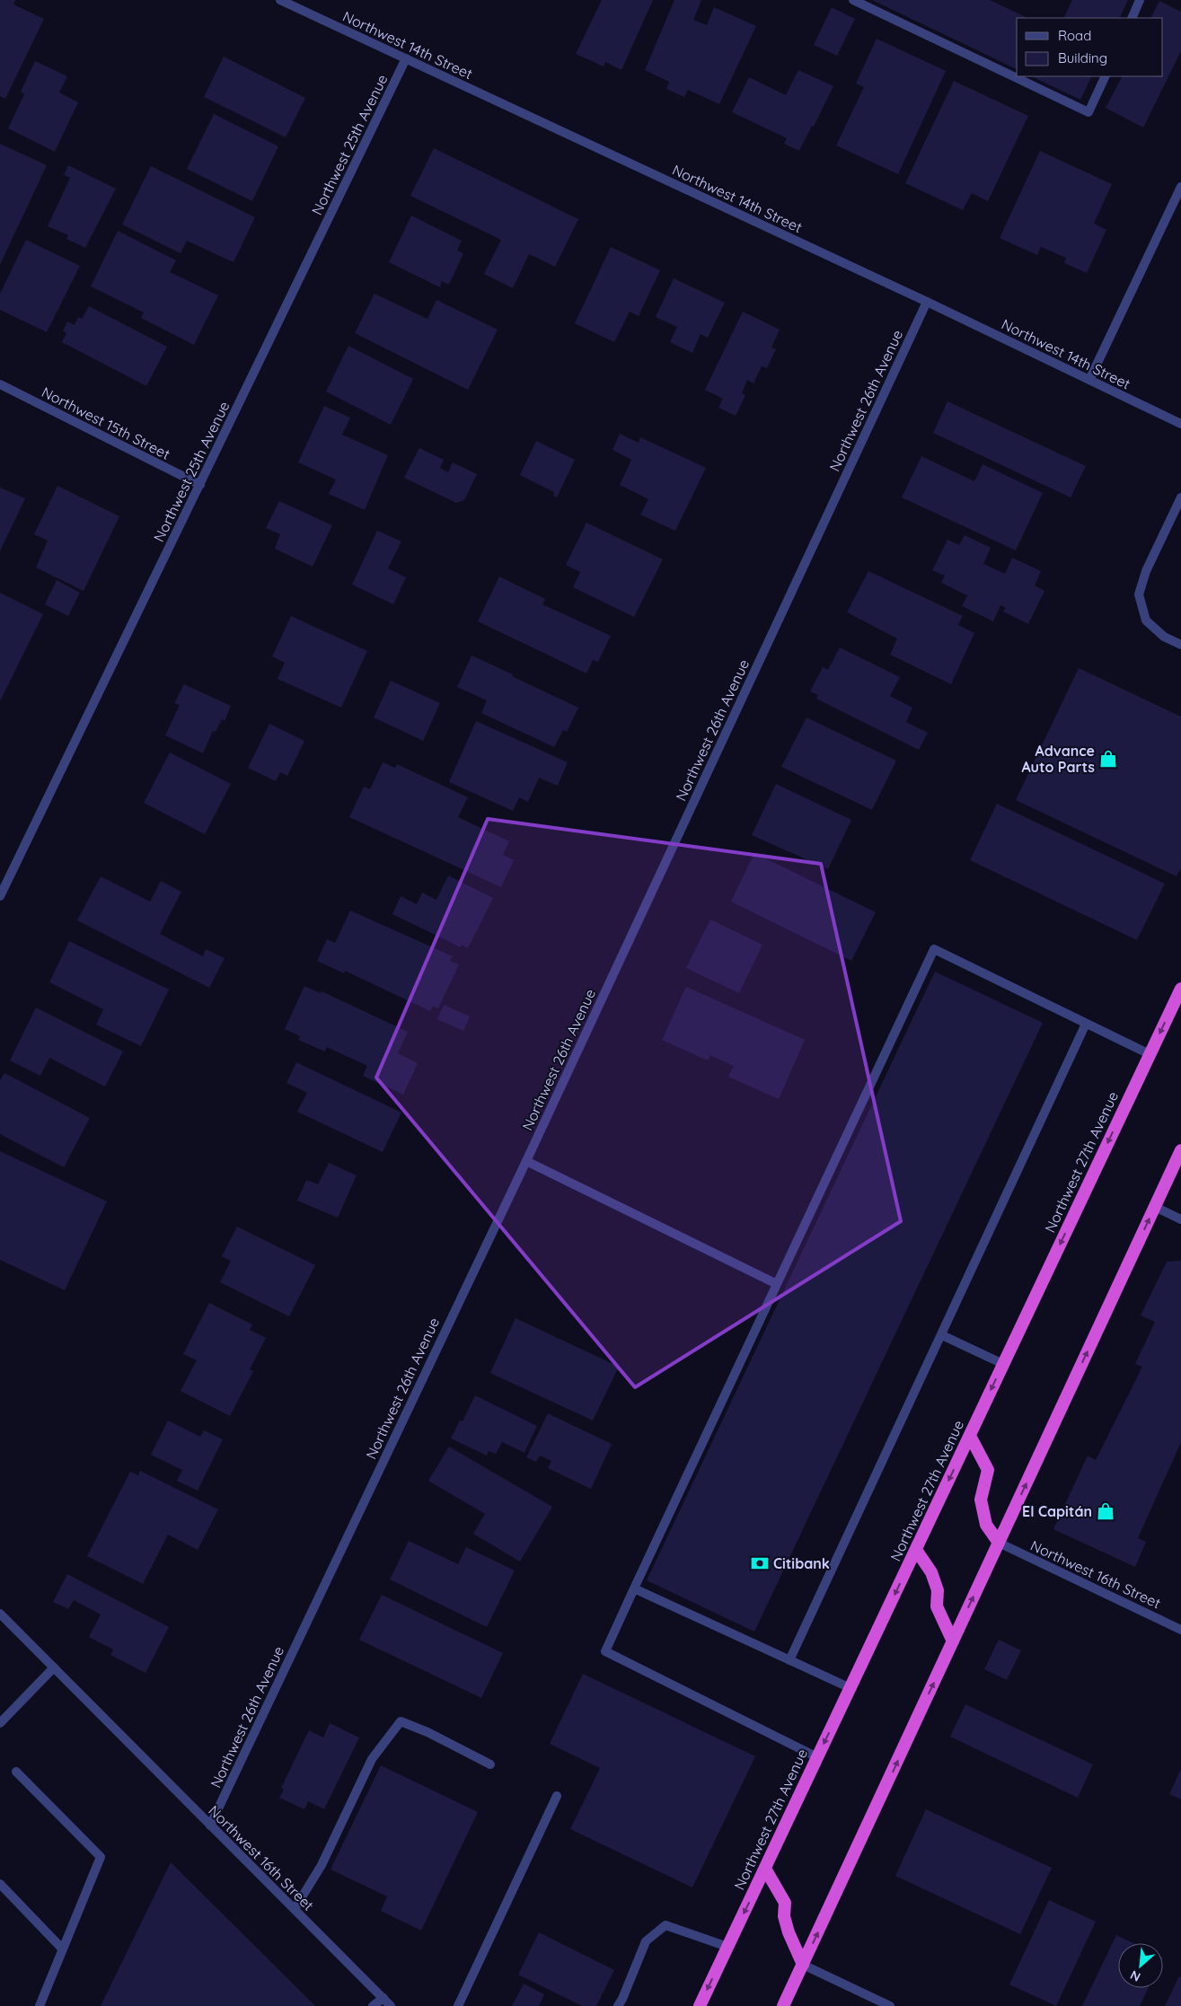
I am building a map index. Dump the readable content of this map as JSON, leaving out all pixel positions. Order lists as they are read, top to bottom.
{
  "streets": {
    "highway": ["Northwest 27th Avenue"],
    "street": [
      "Northwest 14th Street",
      "Northwest 25th Avenue",
      "Northwest 26th Avenue",
      "Northwest 15th Street",
      "Northwest 16th Street"
    ]
  },
  "crossings": [
    ["Northwest 14th Street", "Northwest 25th Avenue"],
    ["Northwest 14th Street", "Northwest 26th Avenue"],
    ["Northwest 25th Avenue", "Northwest 15th Street"],
    ["Northwest 26th Avenue", "Northwest 16th Street"]
  ],
  "places": {
    "shop": ["Advance Auto Parts", "El Capitán"],
    "bank": ["Citibank"]
  },
  "legend": ["Road", "Building"],
  "north": "bottom left"
}
